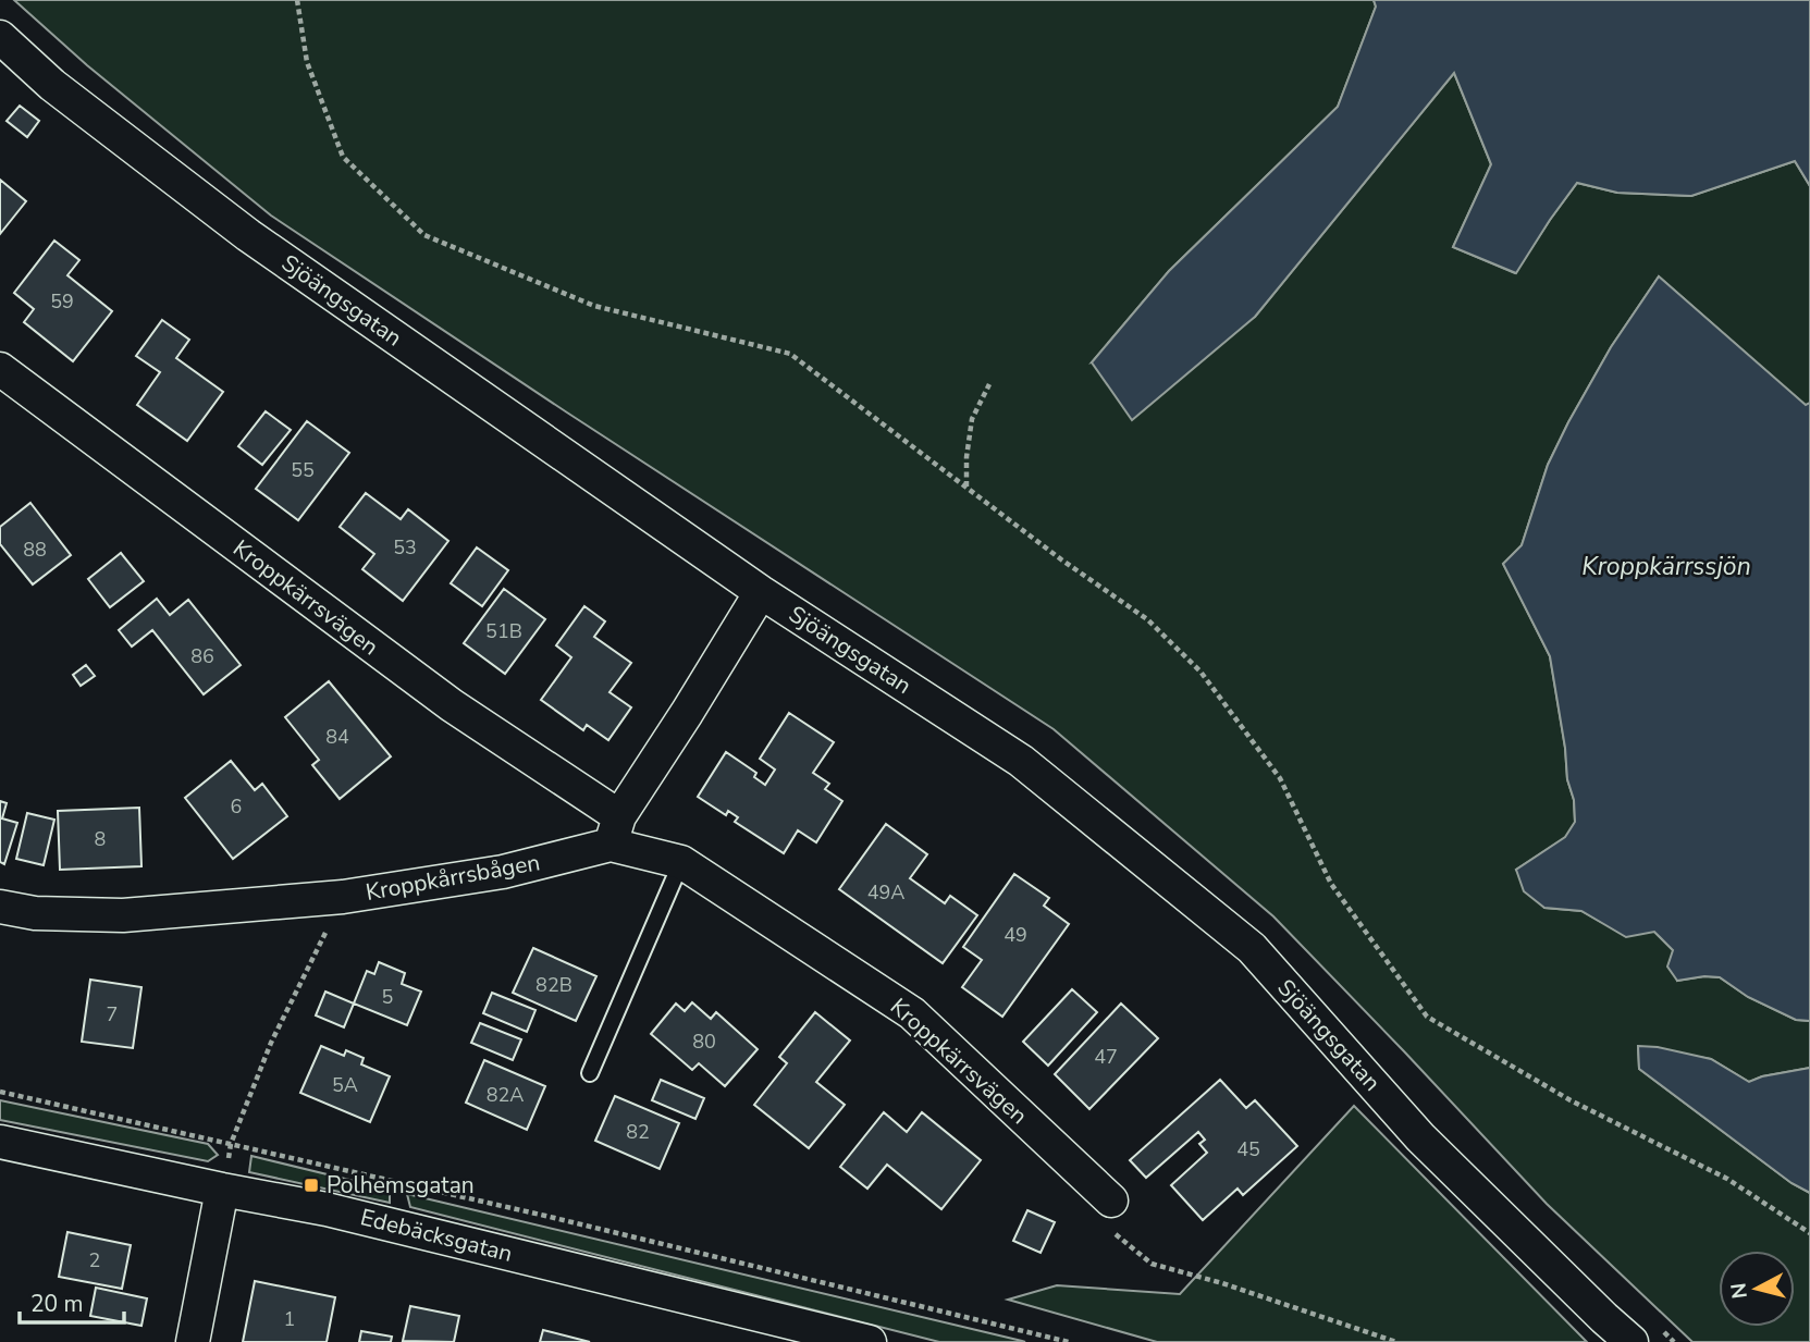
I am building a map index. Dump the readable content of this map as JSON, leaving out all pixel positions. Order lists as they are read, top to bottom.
{
  "streets": {
    "street": [
      "Sjöängsgatan",
      "Kroppkärrsvägen",
      "Kroppkårrsbågen",
      "Edebäcksgatan"
    ]
  },
  "crossings": [
    ["Kroppkärrsvägen", "Kroppkårrsbågen"]
  ],
  "water": ["Kroppkärrssjön"],
  "places": {
    "transit": ["Polhemsgatan"]
  },
  "house_numbers": [
    "59",
    "55",
    "53",
    "88",
    "51B",
    "86",
    "84",
    "6",
    "8",
    "49A",
    "49",
    "82B",
    "5",
    "7",
    "80",
    "47",
    "5A",
    "82A",
    "82",
    "45",
    "2",
    "1"
  ],
  "scale_bar": "20 m",
  "north": "left"
}
